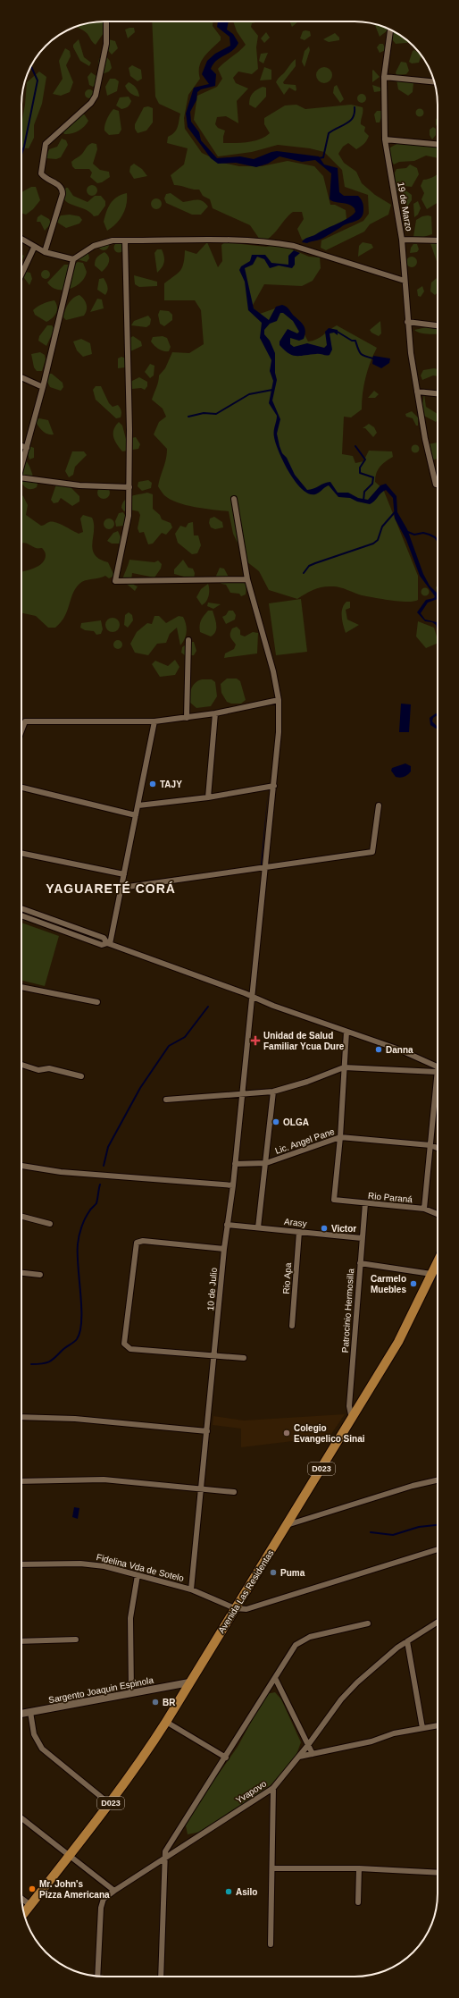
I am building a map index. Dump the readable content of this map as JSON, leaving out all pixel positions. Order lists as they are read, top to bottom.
{
  "streets": {
    "main road": ["D023", "Avenida Las Residentas"],
    "street": [
      "19 de Marzo",
      "Lic. Angel Pane",
      "Rio Paraná",
      "Arasy",
      "Rio Apa",
      "10 de Julio",
      "Patrocinio Hermosilla",
      "Fidelina Vda de Sotelo",
      "Sargento Joaquin Espinola",
      "Yvapovo"
    ]
  },
  "crossings": [
    ["Lic. Angel Pane", "Rio Paraná"],
    ["Lic. Angel Pane", "10 de Julio"],
    ["Rio Paraná", "Patrocinio Hermosilla"],
    ["Arasy", "Rio Apa"],
    ["Arasy", "10 de Julio"],
    ["Arasy", "Patrocinio Hermosilla"],
    ["10 de Julio", "Fidelina Vda de Sotelo"],
    ["Patrocinio Hermosilla", "Avenida Las Residentas"],
    ["Fidelina Vda de Sotelo", "Avenida Las Residentas"],
    ["Avenida Las Residentas", "Sargento Joaquin Espinola"]
  ],
  "districts": ["YAGUARETÉ CORÁ"],
  "places": {
    "other": [
      "TAJY",
      "Danna",
      "OLGA",
      "Victor",
      "Carmelo Muebles",
      "Colegio Evangelico Sinai",
      "Puma",
      "BR",
      "Mr. John's Pizza Americana",
      "Asilo"
    ],
    "health": ["Unidad de Salud Familiar Ycua Dure"]
  }
}
